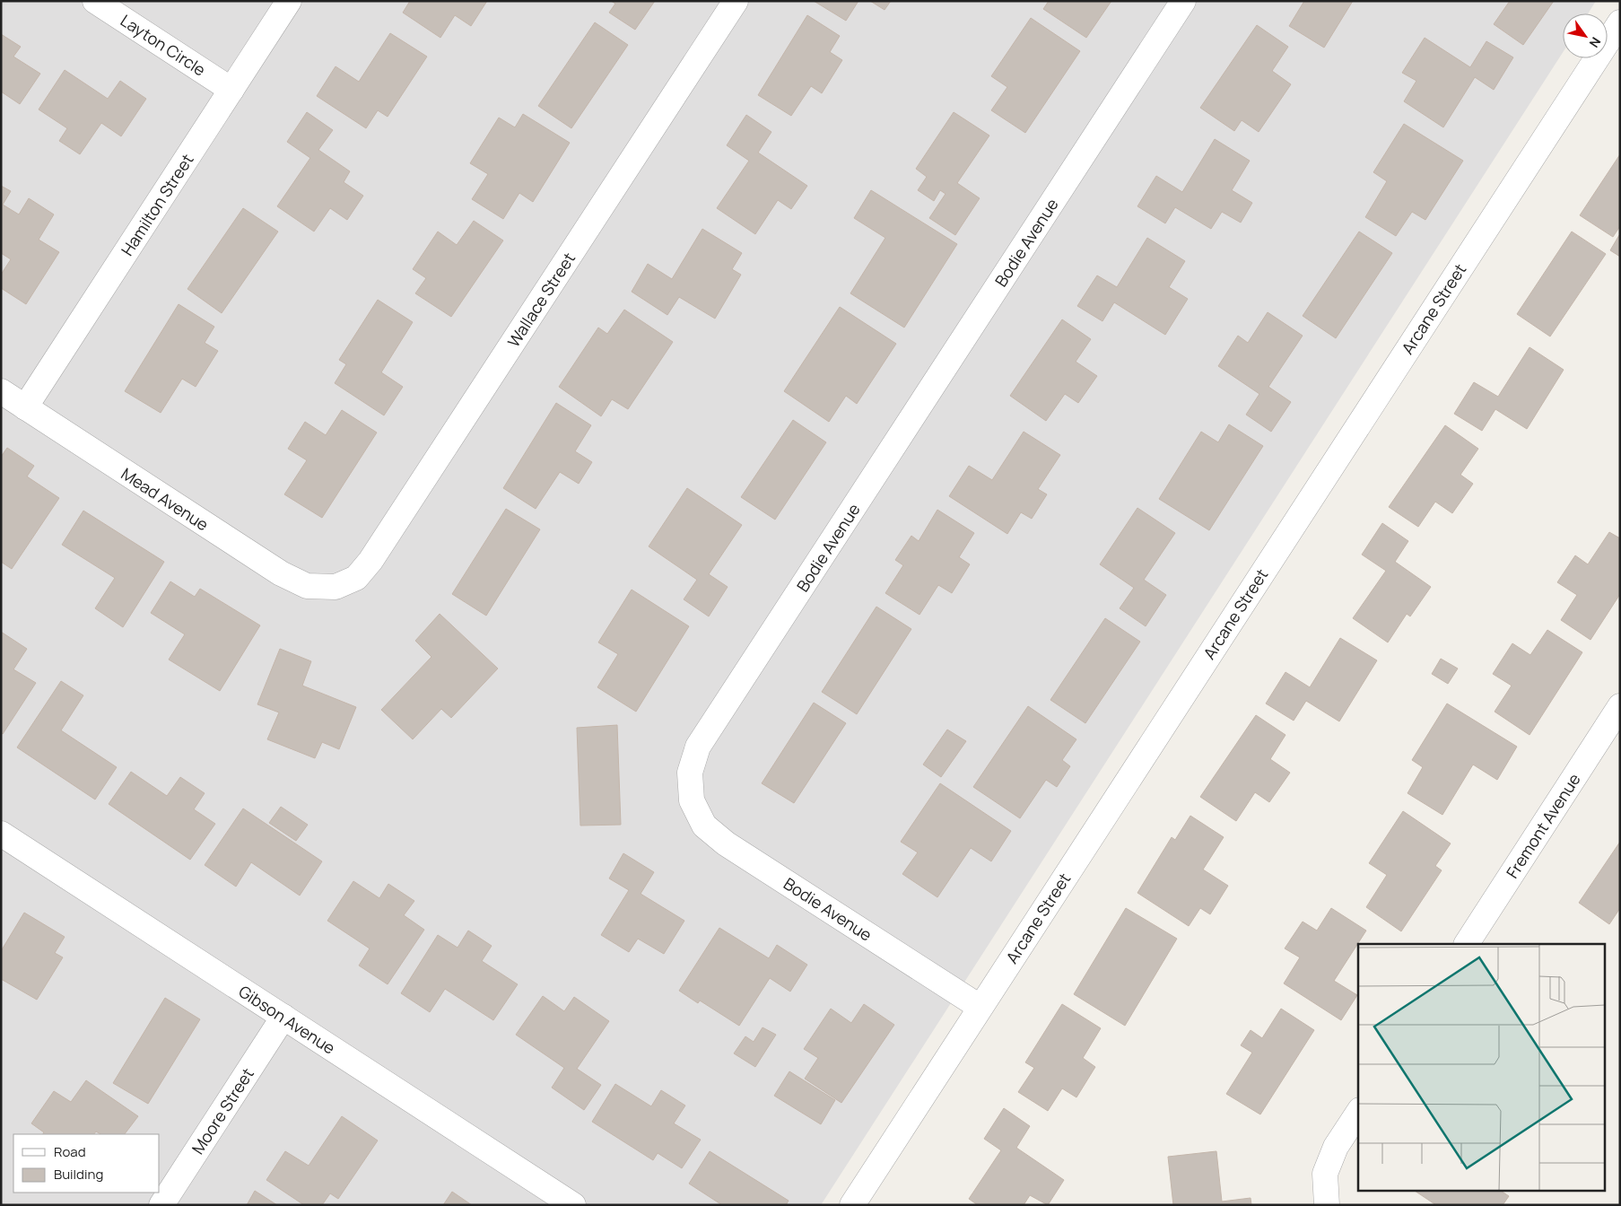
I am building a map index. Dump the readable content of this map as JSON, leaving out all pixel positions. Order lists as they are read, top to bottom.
{
  "streets": {
    "street": [
      "Layton Circle",
      "Hamilton Street",
      "Bodie Avenue",
      "Wallace Street",
      "Arcane Street",
      "Mead Avenue",
      "Fremont Avenue",
      "Gibson Avenue",
      "Moore Street"
    ]
  },
  "crossings": [
    ["Layton Circle", "Hamilton Street"],
    ["Hamilton Street", "Mead Avenue"],
    ["Bodie Avenue", "Arcane Street"],
    ["Wallace Street", "Mead Avenue"],
    ["Gibson Avenue", "Moore Street"]
  ],
  "legend": ["Road", "Building"],
  "north": "bottom right"
}
